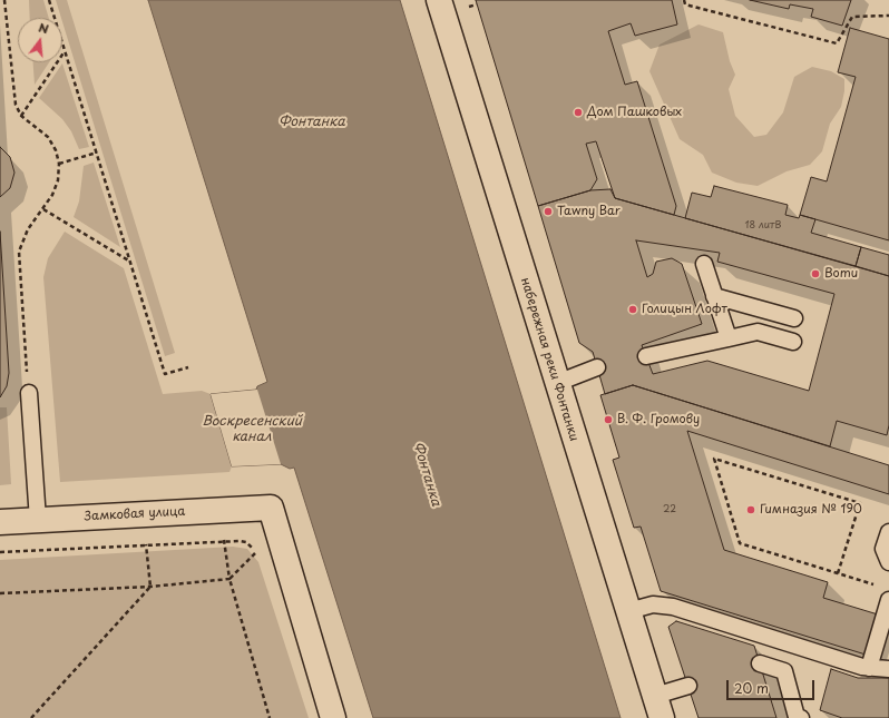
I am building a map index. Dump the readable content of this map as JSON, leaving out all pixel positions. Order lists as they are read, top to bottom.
{
  "streets": {
    "main road": ["набережная реки Фонтанки", "Замковая улица"]
  },
  "water": ["Фонтанка", "Воскресенский канал"],
  "places": [
    "Дом Пашковых",
    "Tawny Bar",
    "Bomu",
    "Голицын Лофт",
    "В. Ф. Громову",
    "Гимназия № 190"
  ],
  "house_numbers": ["18 литВ", "22"],
  "scale_bar": "20 m",
  "north": "top"
}
